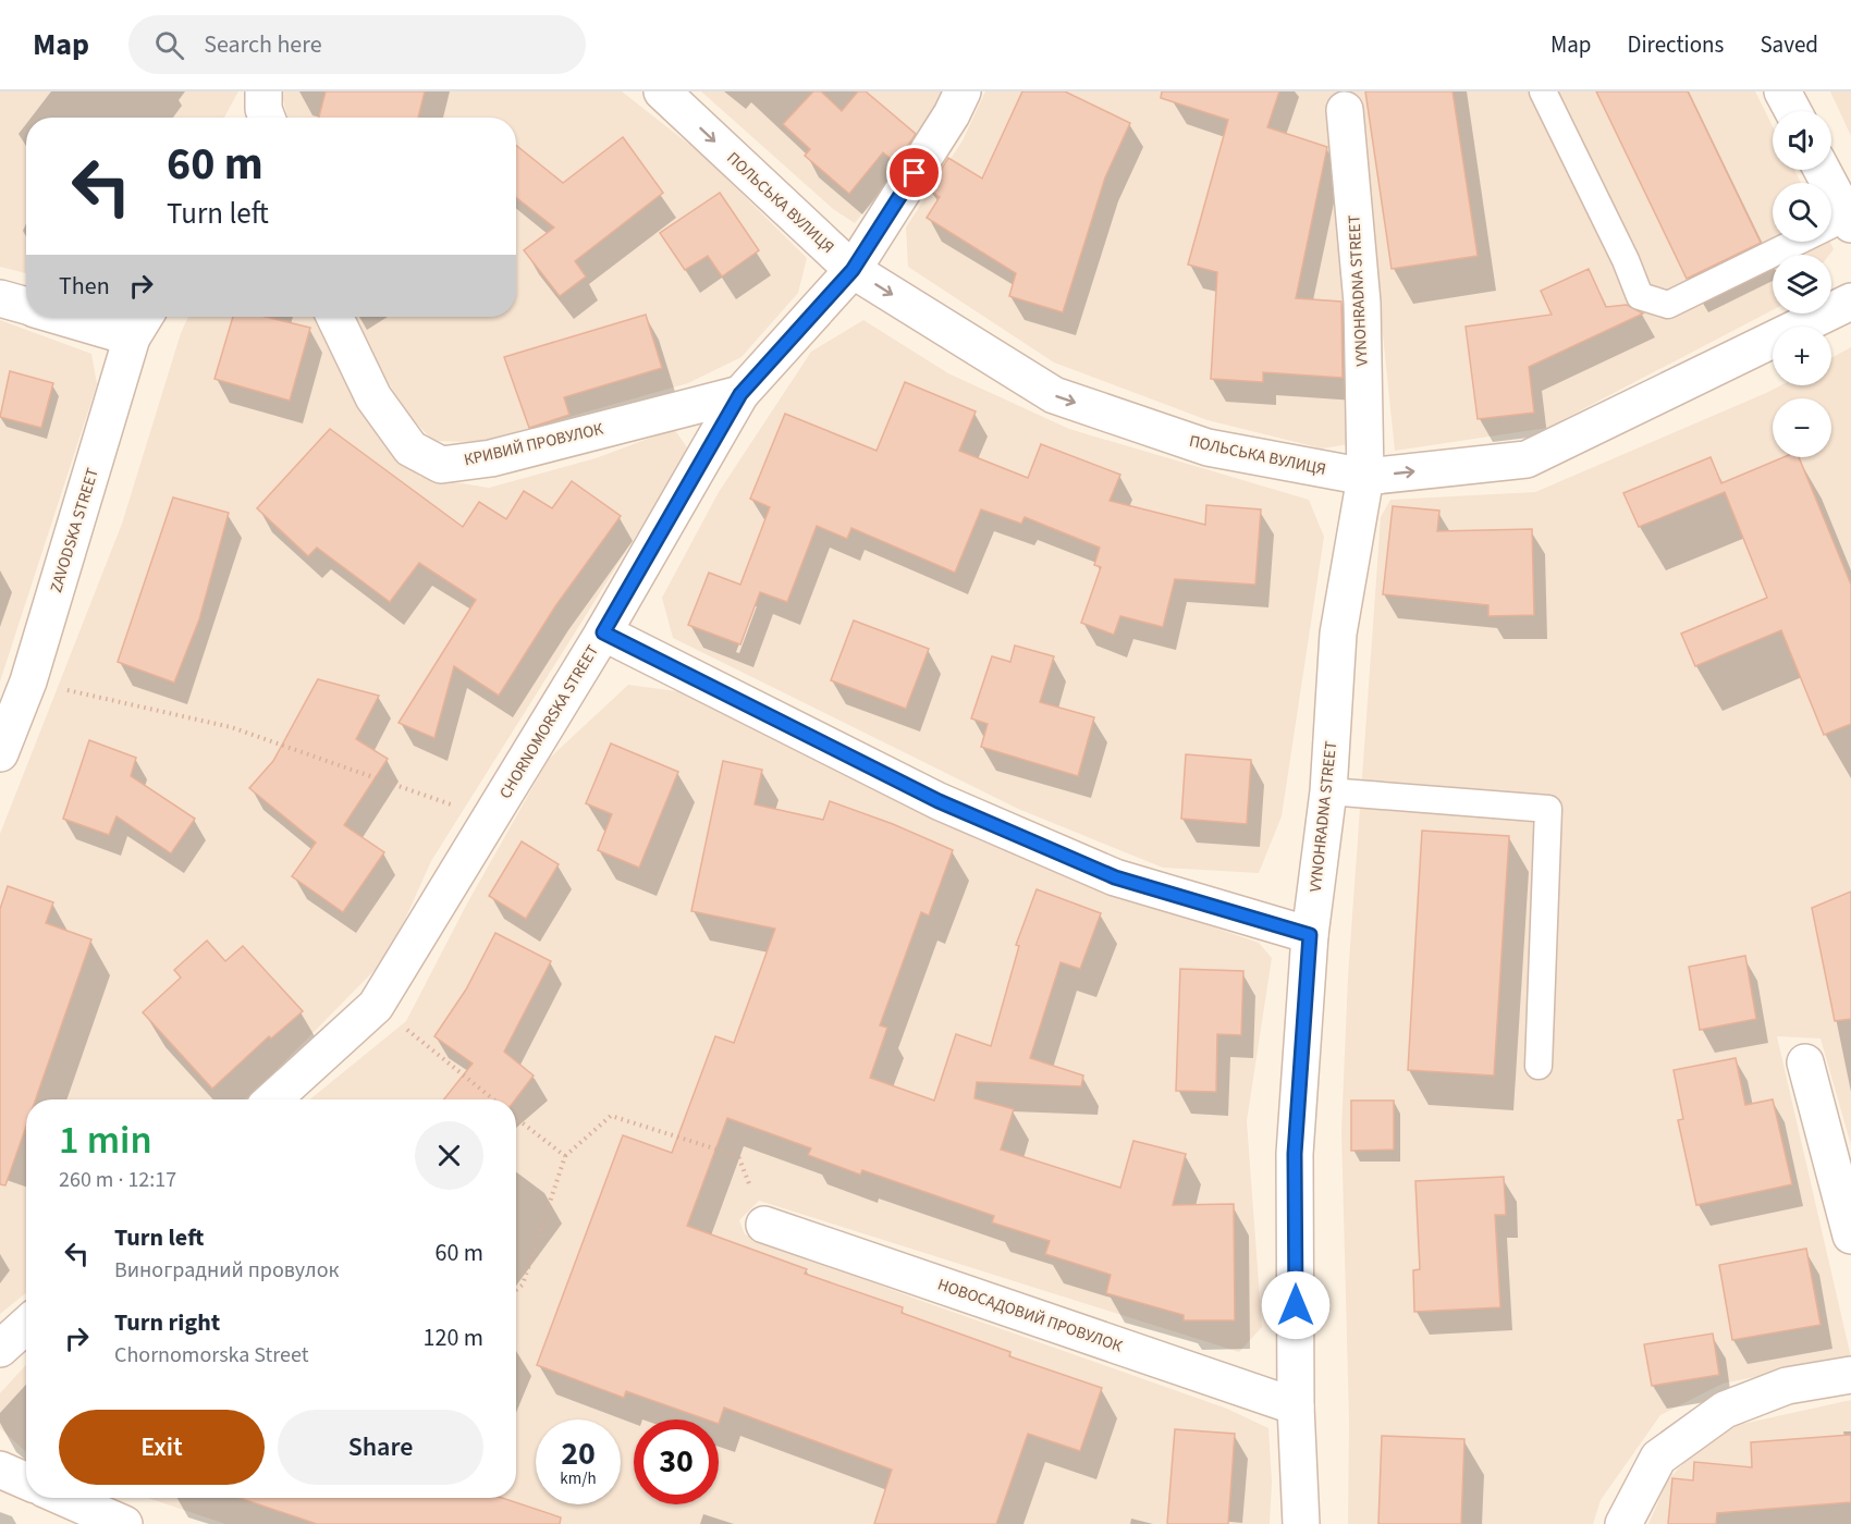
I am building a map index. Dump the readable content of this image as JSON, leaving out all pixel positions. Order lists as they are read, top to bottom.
{
  "streets": {
    "street": [
      "ПОЛЬСЬКА ВУЛИЦЯ",
      "VYNOHRADNA STREET",
      "КРИВИЙ ПРОВУЛОК",
      "ZAVODSKA STREET",
      "CHORNOMORSKA STREET",
      "НОВОСАДОВИЙ ПРОВУЛОК"
    ]
  },
  "crossings": [
    ["ПОЛЬСЬКА ВУЛИЦЯ", "VYNOHRADNA STREET"],
    ["ПОЛЬСЬКА ВУЛИЦЯ", "CHORNOMORSKA STREET"],
    ["VYNOHRADNA STREET", "НОВОСАДОВИЙ ПРОВУЛОК"],
    ["КРИВИЙ ПРОВУЛОК", "CHORNOMORSKA STREET"]
  ],
  "one_way": ["ПОЛЬСЬКА ВУЛИЦЯ"],
  "page": {
    "header": "Map",
    "search": "Search here",
    "nav": ["Map", "Directions", "Saved"],
    "map_buttons": ["+", "−"],
    "turn": ["60 m", "Turn left"],
    "then": "Then",
    "heading": ["1 min", "260 m · 12:17"],
    "list": [
      {
        "name": "Turn left",
        "note": "Виноградний провулок",
        "value": "60 m"
      },
      {
        "name": "Turn right",
        "note": "Chornomorska Street",
        "value": "120 m"
      }
    ],
    "buttons": ["Exit", "Share"],
    "speed": "20 km/h",
    "limit": "30"
  }
}
